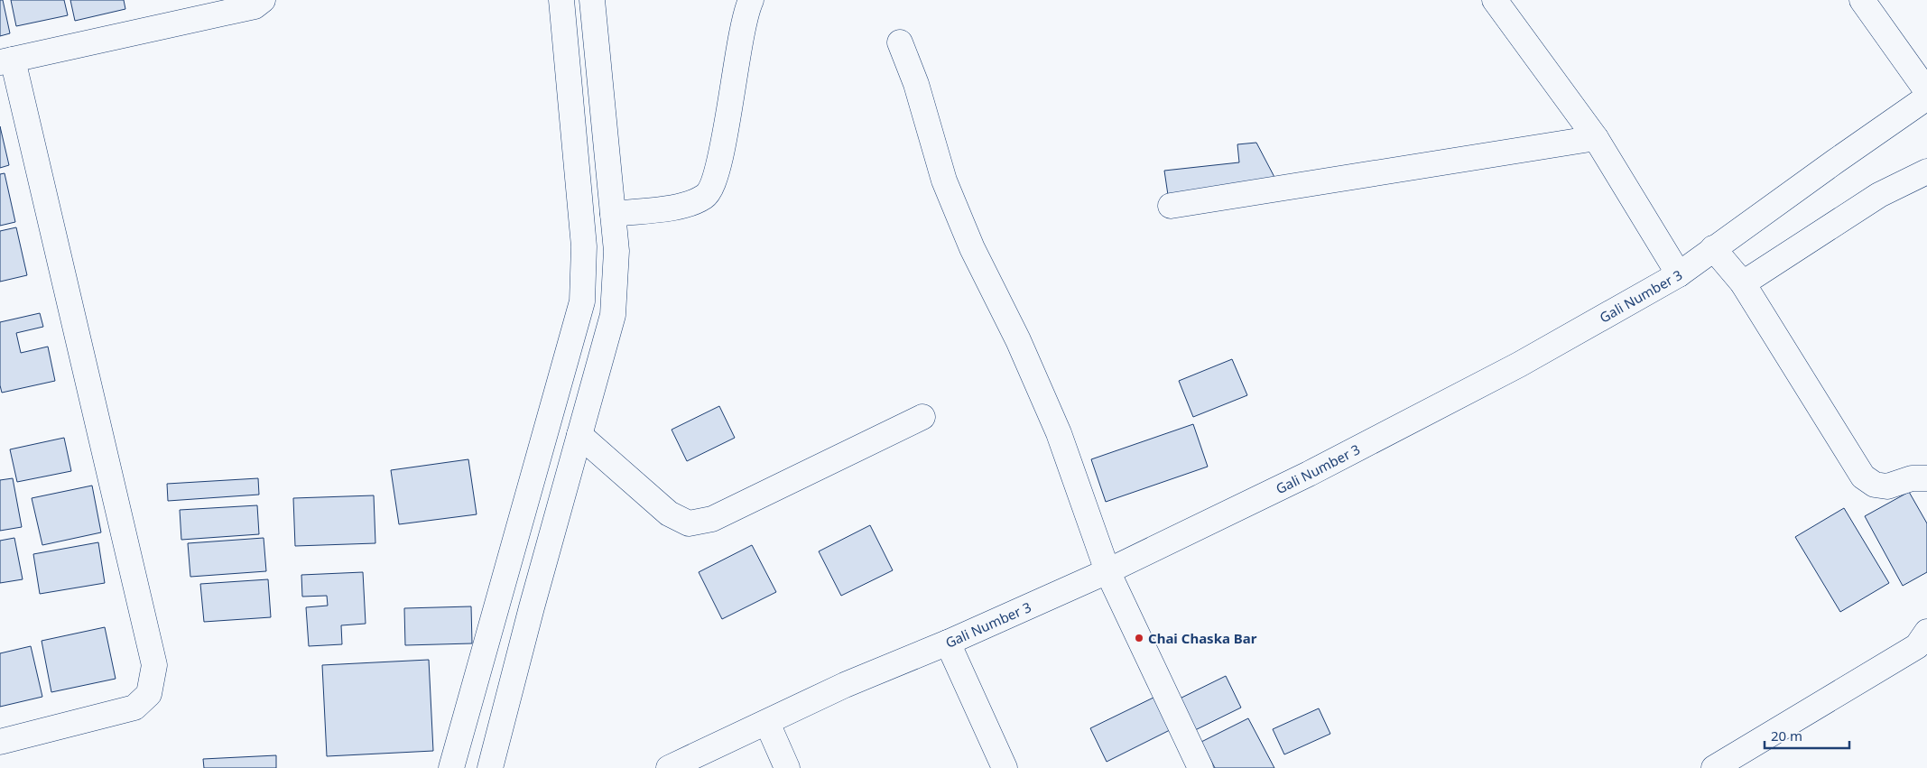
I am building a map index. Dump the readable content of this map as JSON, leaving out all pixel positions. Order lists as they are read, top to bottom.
{
  "streets": {
    "street": ["Gali Number 3"]
  },
  "places": ["Chai Chaska Bar"],
  "scale_bar": "20 m"
}
